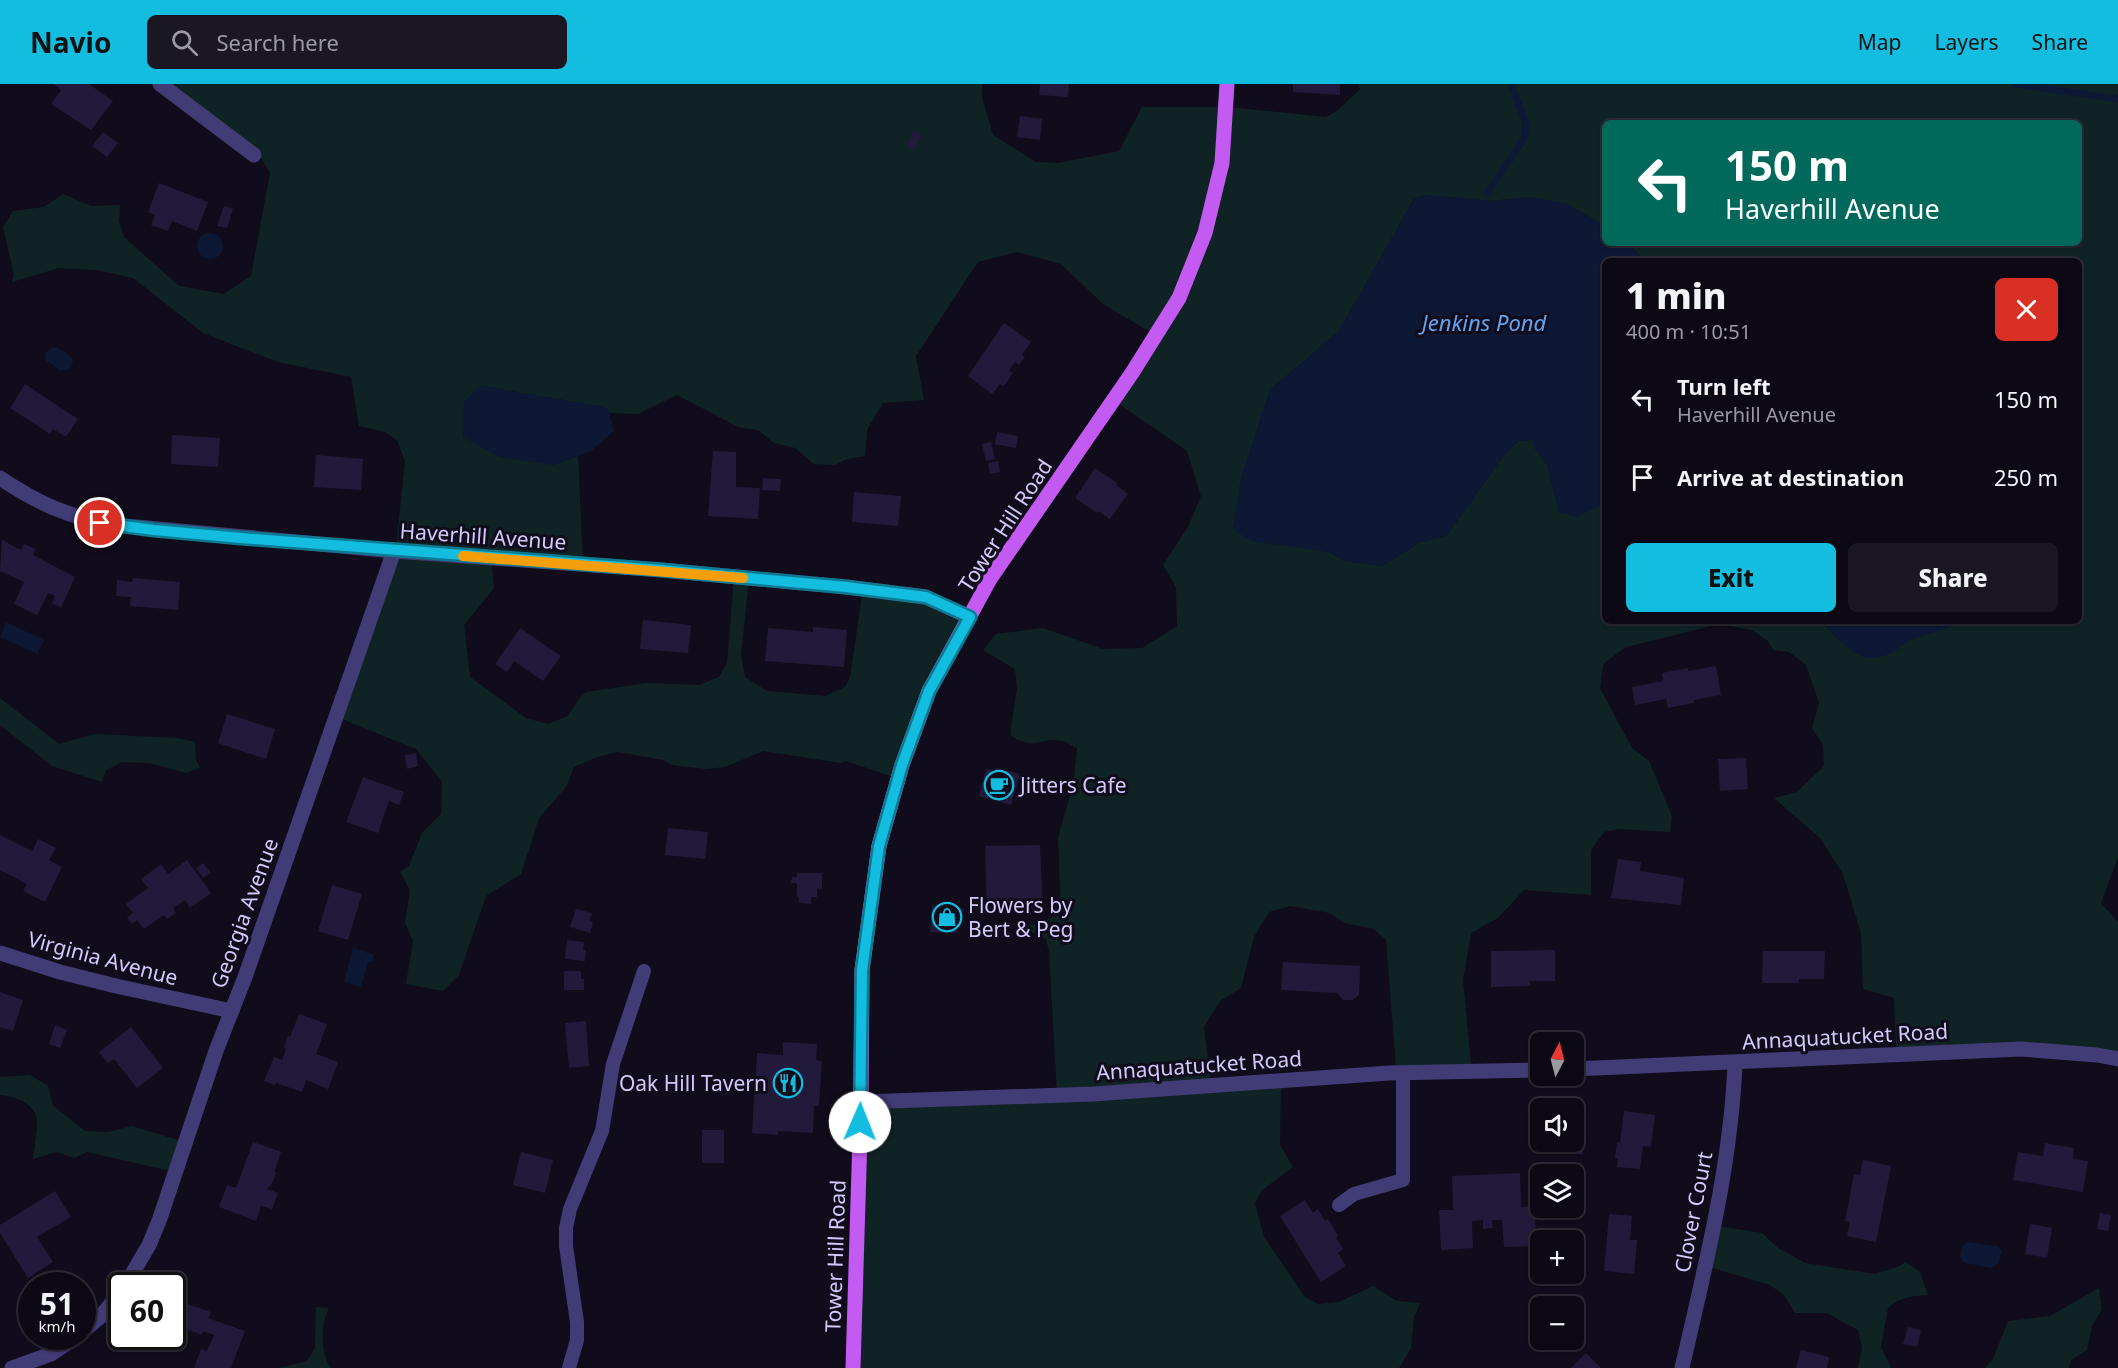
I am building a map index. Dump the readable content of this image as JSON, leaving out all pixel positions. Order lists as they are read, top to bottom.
{
  "streets": {
    "main road": ["Tower Hill Road"],
    "street": [
      "Haverhill Avenue",
      "Georgia Avenue",
      "Virginia Avenue",
      "Annaquatucket Road",
      "Clover Court"
    ]
  },
  "crossings": [
    ["Tower Hill Road", "Haverhill Avenue"],
    ["Tower Hill Road", "Annaquatucket Road"],
    ["Haverhill Avenue", "Georgia Avenue"],
    ["Georgia Avenue", "Virginia Avenue"],
    ["Annaquatucket Road", "Clover Court"]
  ],
  "water": ["Jenkins Pond"],
  "places": {
    "cafe": ["Jitters Cafe"],
    "shop": ["Flowers by Bert & Peg"],
    "restaurant": ["Oak Hill Tavern"]
  },
  "north": "top",
  "page": {
    "header": "Navio",
    "search": "Search here",
    "nav": ["Map", "Layers", "Share"],
    "turn": ["150 m", "Haverhill Avenue"],
    "heading": ["1 min", "400 m · 10:51"],
    "list": [
      {
        "name": "Turn left",
        "note": "Haverhill Avenue",
        "value": "150 m"
      },
      {
        "name": "Arrive at destination",
        "value": "250 m"
      }
    ],
    "buttons": ["Exit", "Share"],
    "map_buttons": ["+", "−"],
    "speed": "51 km/h",
    "limit": "60"
  }
}
